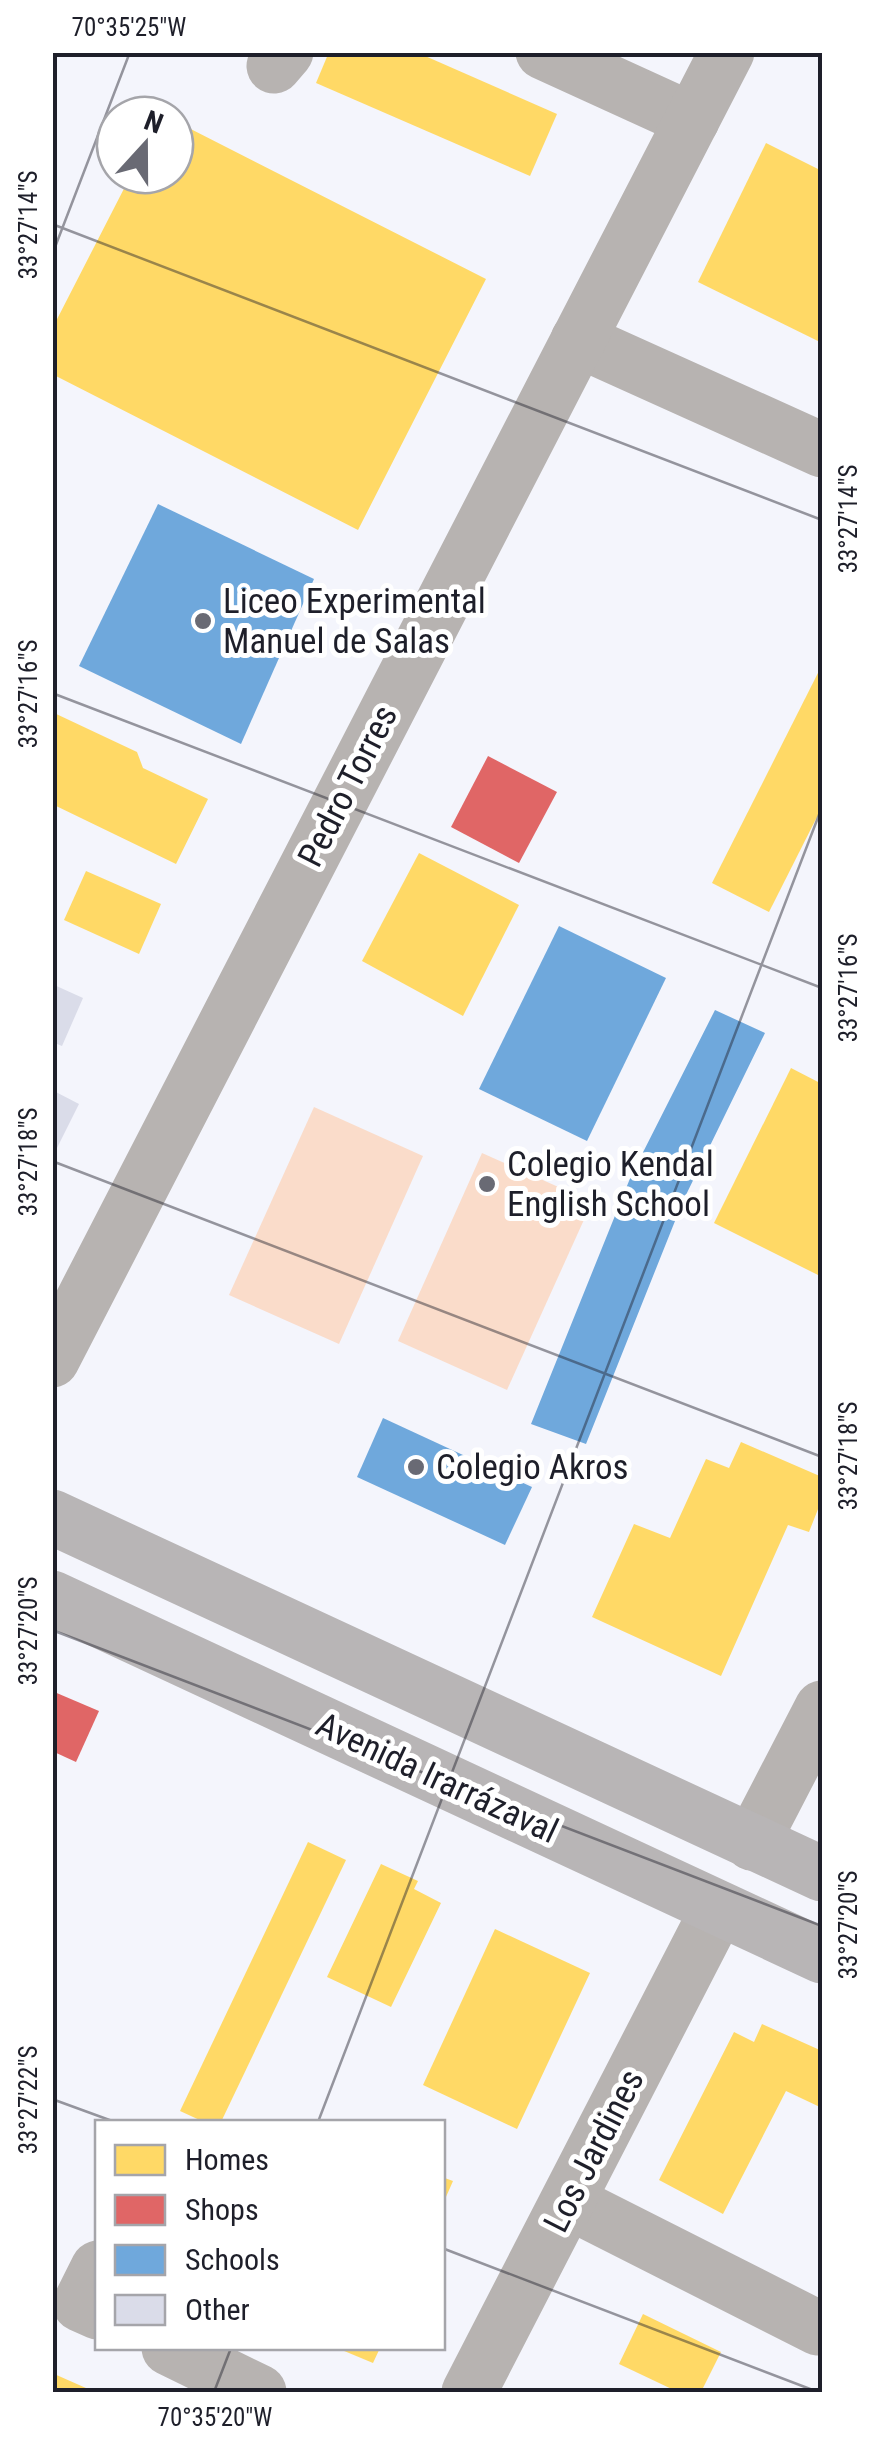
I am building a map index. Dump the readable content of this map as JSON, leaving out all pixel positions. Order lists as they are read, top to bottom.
{
  "streets": {
    "main road": ["Avenida Irarrázaval"],
    "street": ["Pedro Torres", "Los Jardines"]
  },
  "crossings": [
    ["Avenida Irarrázaval", "Los Jardines"]
  ],
  "places": ["Liceo Experimental Manuel de Salas", "Colegio Kendal English School", "Colegio Akros"],
  "legend": [
    "Homes",
    "Shops",
    "Schools",
    "Other"
  ],
  "north": "top",
  "coordinates": [
    "70°35'25\"W",
    "33°27'14\"S",
    "33°27'16\"S",
    "33°27'18\"S",
    "33°27'20\"S",
    "33°27'22\"S",
    "70°35'20\"W"
  ]
}
